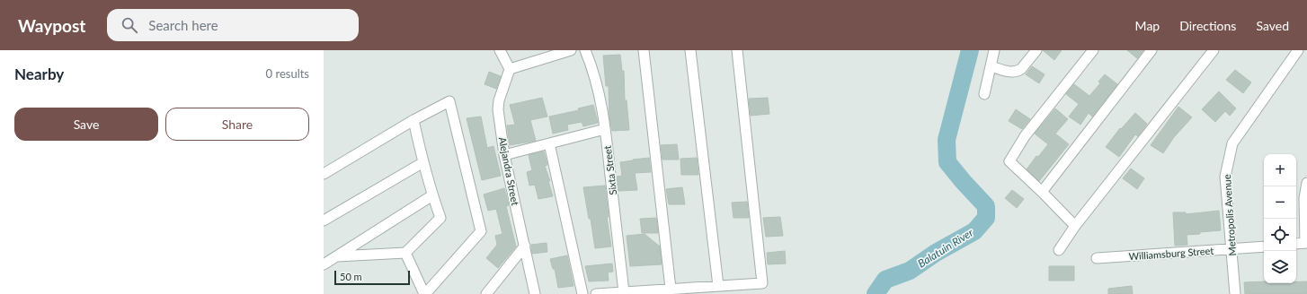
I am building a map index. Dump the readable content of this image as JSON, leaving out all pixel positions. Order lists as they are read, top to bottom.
{
  "streets": {
    "street": [
      "Sixta Street",
      "Alejandra Street",
      "Metropolis Avenue",
      "Williamsburg Street"
    ]
  },
  "crossings": [
    ["Metropolis Avenue", "Williamsburg Street"]
  ],
  "water": ["Balatuin River"],
  "scale_bar": "50 m",
  "page": {
    "header": "Waypost",
    "search": "Search here",
    "nav": ["Map", "Directions", "Saved"],
    "heading": ["Nearby", "0 results"],
    "buttons": ["Save", "Share"],
    "map_buttons": ["+", "−"],
    "scale": "50 m"
  }
}
